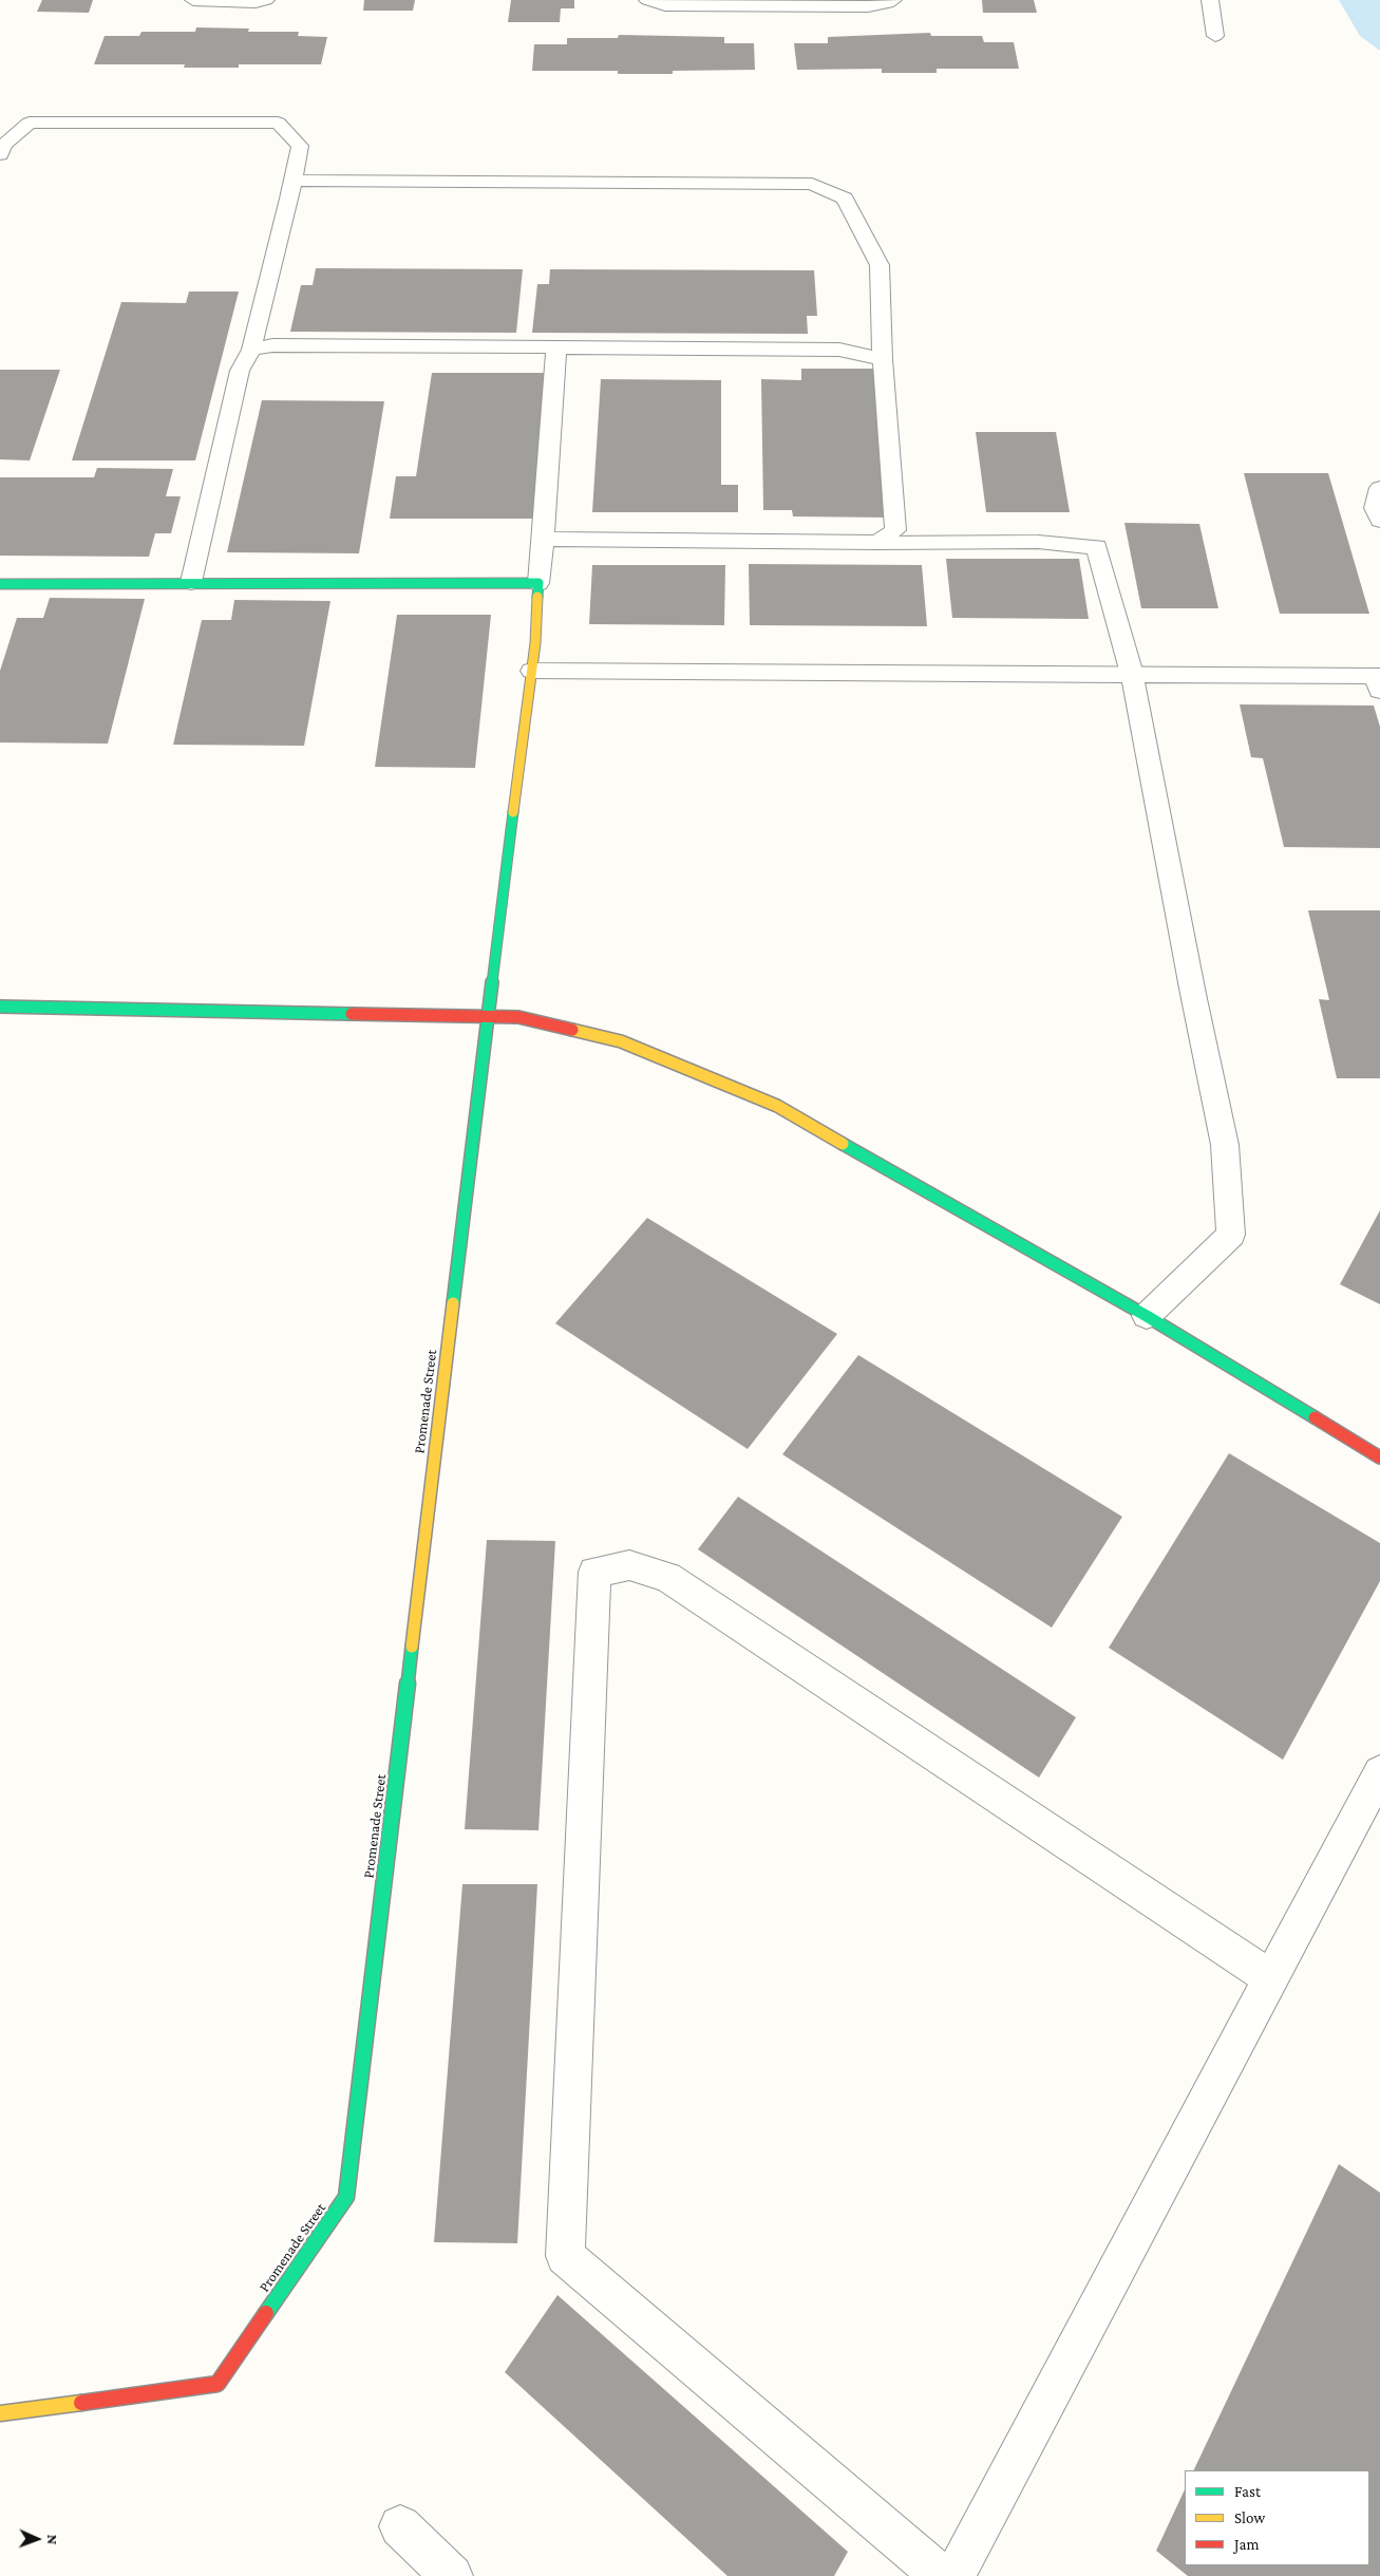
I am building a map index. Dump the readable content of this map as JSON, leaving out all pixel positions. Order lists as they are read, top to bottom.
{
  "streets": {
    "street": ["Promenade Street"]
  },
  "legend": ["Fast", "Slow", "Jam"],
  "north": "right"
}
